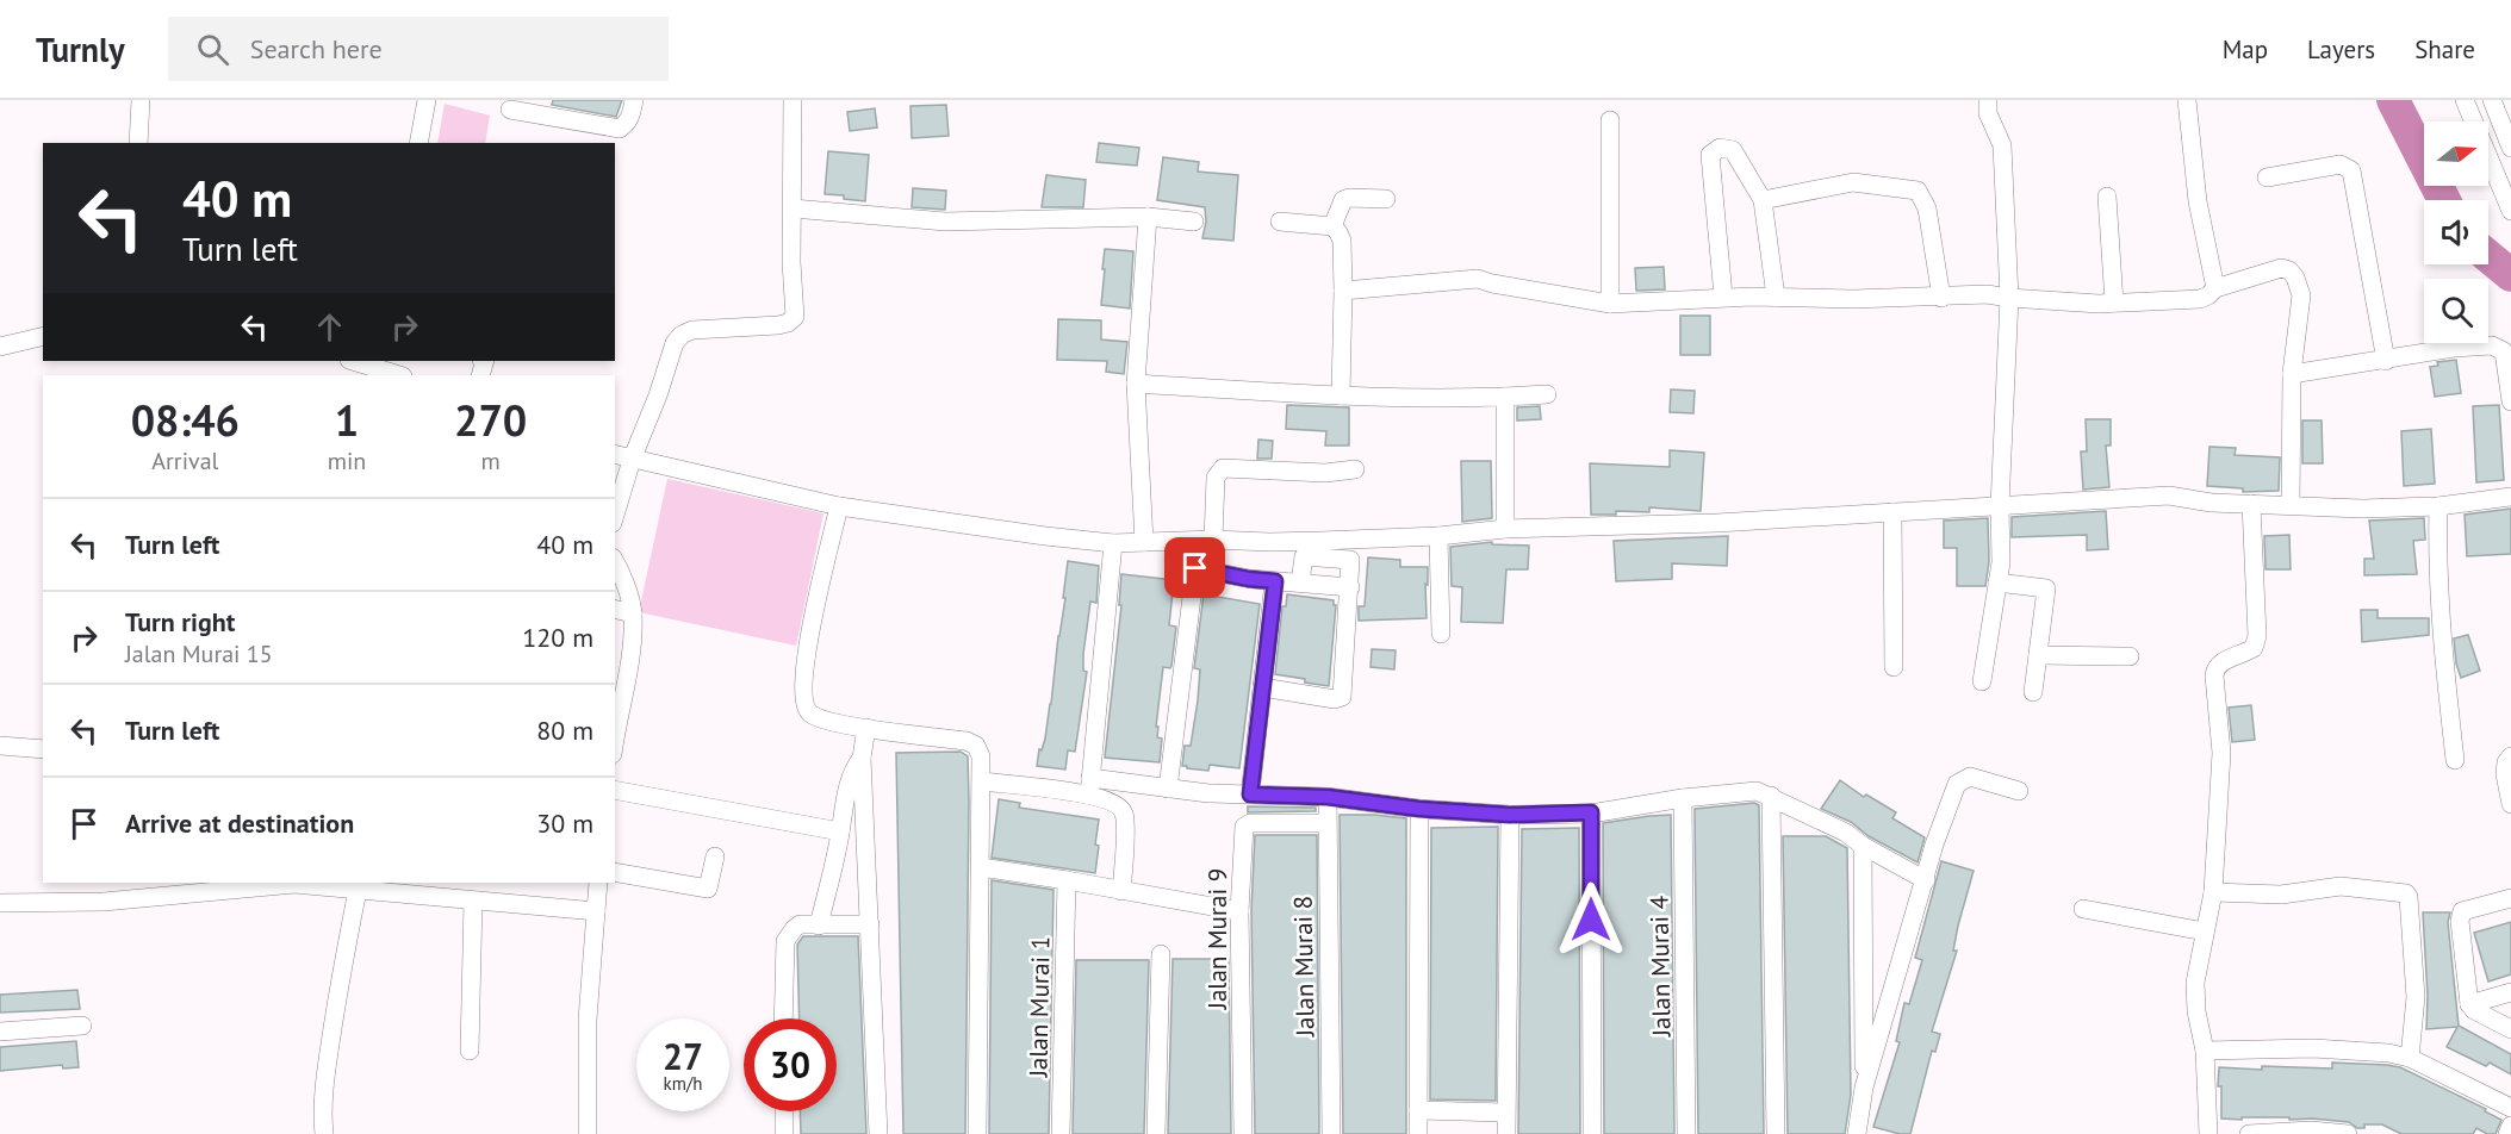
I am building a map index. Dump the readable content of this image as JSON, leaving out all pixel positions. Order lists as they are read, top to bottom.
{
  "streets": {
    "street": [
      "Jalan Murai 9",
      "Jalan Murai 8",
      "Jalan Murai 4",
      "Jalan Murai 1"
    ]
  },
  "crossings": [
    ["Jalan Murai 9", "Jalan Murai 8"]
  ],
  "north": "right",
  "page": {
    "header": "Turnly",
    "search": "Search here",
    "nav": ["Map", "Layers", "Share"],
    "turn": ["40 m", "Turn left"],
    "eta": [
      "08:46",
      "Arrival",
      "1",
      "min",
      "270",
      "m"
    ],
    "list": [
      {
        "name": "Turn left",
        "value": "40 m"
      },
      {
        "name": "Turn right",
        "note": "Jalan Murai 15",
        "value": "120 m"
      },
      {
        "name": "Turn left",
        "value": "80 m"
      },
      {
        "name": "Arrive at destination",
        "value": "30 m"
      }
    ],
    "speed": "27 km/h",
    "limit": "30"
  }
}
